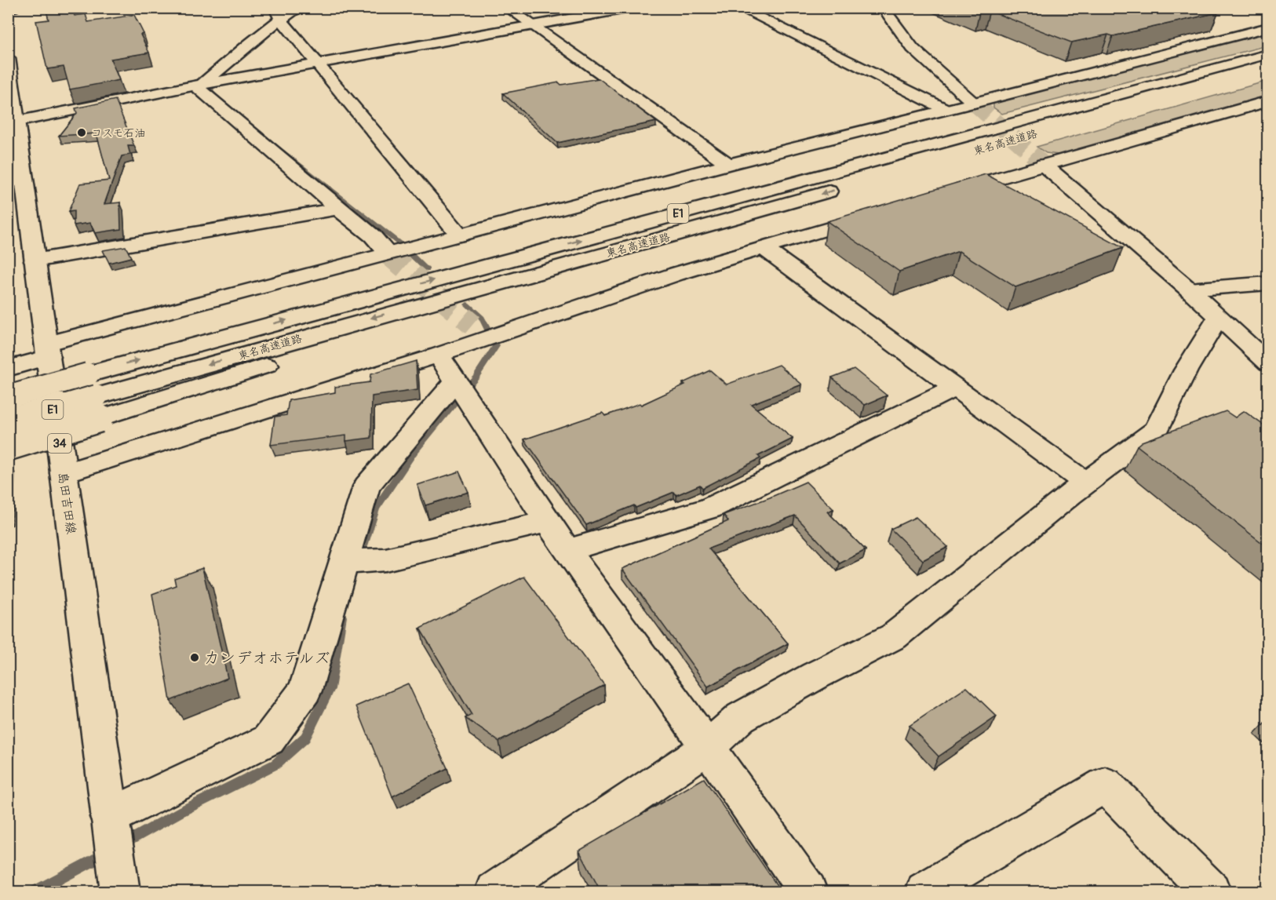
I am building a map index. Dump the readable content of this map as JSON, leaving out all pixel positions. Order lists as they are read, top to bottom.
{
  "streets": {
    "main road": [
      "東名高速道路",
      "E1",
      "34",
      "島田吉田線"
    ]
  },
  "places": ["コスモ石油", "カンデオホテルズ"]
}
